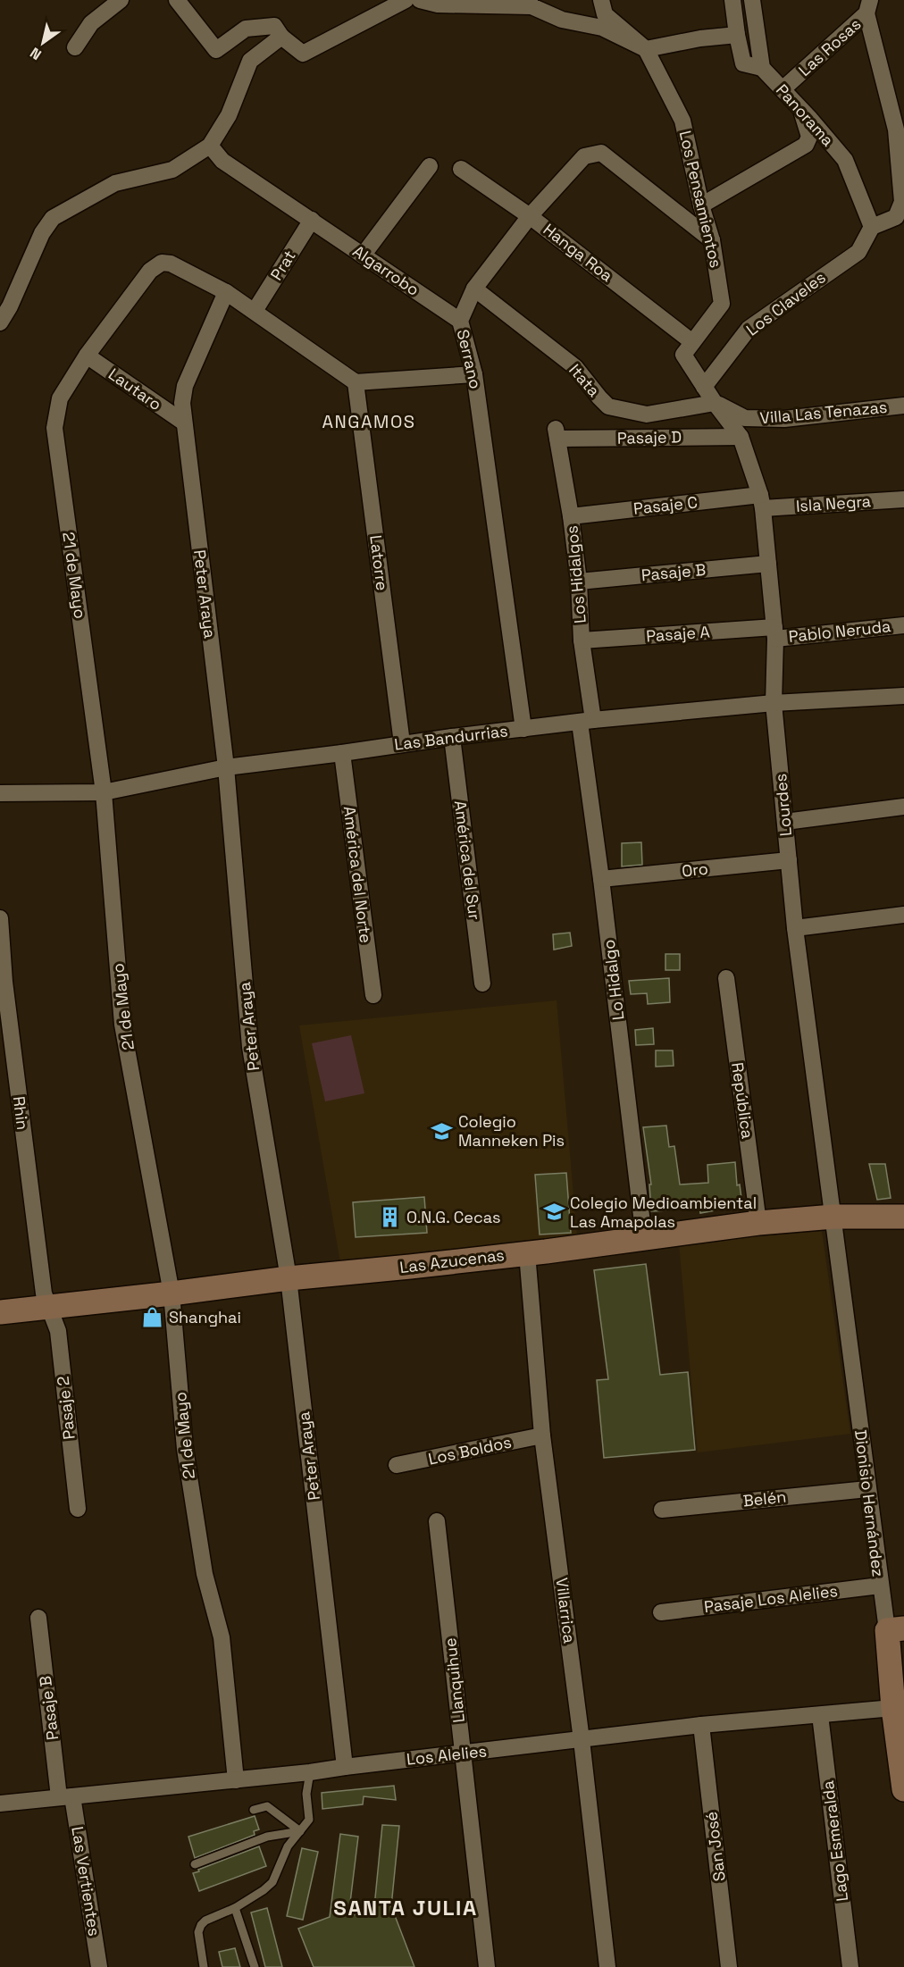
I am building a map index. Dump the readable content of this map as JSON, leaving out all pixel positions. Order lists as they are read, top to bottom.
{
  "streets": {
    "street": [
      "Las Rosas",
      "Panorama",
      "Los Pensamientos",
      "Hanga Roa",
      "Prat",
      "Algarrobo",
      "Los Claveles",
      "Serrano",
      "Itata",
      "Lautaro",
      "Villa Las Tenazas",
      "Pasaje D",
      "Isla Negra",
      "Pasaje C",
      "Latorre",
      "Pasaje B",
      "Los Hidalgos",
      "21 de Mayo",
      "Peter Araya",
      "Pablo Neruda",
      "Pasaje A",
      "Las Bandurrias",
      "Lourdes",
      "América del Sur",
      "Oro",
      "América del Norte",
      "Lo Hidalgo",
      "República",
      "Rhin",
      "Las Azucenas",
      "Pasaje 2",
      "Los Boldos",
      "Belén",
      "Dionisio Hernández",
      "Pasaje Los Alelies",
      "Villarrica",
      "Llanquihue",
      "Los Alelies",
      "Lago Esmeralda",
      "San José",
      "Las Vertientes"
    ]
  },
  "crossings": [
    ["Las Rosas", "Panorama"],
    ["Panorama", "Los Claveles"],
    ["Los Pensamientos", "Hanga Roa"],
    ["Los Pensamientos", "Serrano"],
    ["Hanga Roa", "Serrano"],
    ["Prat", "Algarrobo"],
    ["Algarrobo", "Serrano"],
    ["Serrano", "Itata"],
    ["Serrano", "Las Bandurrias"],
    ["Itata", "Villa Las Tenazas"],
    ["Itata", "Lourdes"],
    ["Lautaro", "21 de Mayo"],
    ["Lautaro", "Peter Araya"],
    ["Villa Las Tenazas", "Lourdes"],
    ["Pasaje D", "Los Hidalgos"],
    ["Pasaje D", "Lourdes"],
    ["Isla Negra", "Pasaje C"],
    ["Isla Negra", "Lourdes"],
    ["Pasaje C", "Los Hidalgos"],
    ["Pasaje C", "Lourdes"],
    ["Latorre", "Las Bandurrias"],
    ["Pasaje B", "Los Hidalgos"],
    ["Pasaje B", "Lourdes"],
    ["Pasaje B", "Los Alelies"],
    ["Pasaje B", "Las Vertientes"],
    ["Los Hidalgos", "Pasaje A"],
    ["Los Hidalgos", "Las Bandurrias"],
    ["Los Hidalgos", "Lo Hidalgo"],
    ["21 de Mayo", "Peter Araya"],
    ["21 de Mayo", "Las Bandurrias"],
    ["21 de Mayo", "Las Azucenas"],
    ["21 de Mayo", "Los Alelies"],
    ["Peter Araya", "Las Bandurrias"],
    ["Peter Araya", "Las Azucenas"],
    ["Peter Araya", "Los Alelies"],
    ["Pablo Neruda", "Pasaje A"],
    ["Pablo Neruda", "Lourdes"],
    ["Pasaje A", "Lourdes"],
    ["Las Bandurrias", "Lourdes"],
    ["Las Bandurrias", "América del Sur"],
    ["Las Bandurrias", "América del Norte"],
    ["Las Bandurrias", "Lo Hidalgo"],
    ["Lourdes", "Oro"],
    ["Lourdes", "Las Azucenas"],
    ["Lourdes", "Dionisio Hernández"],
    ["Oro", "Lo Hidalgo"],
    ["Lo Hidalgo", "Las Azucenas"],
    ["República", "Las Azucenas"],
    ["Rhin", "Las Azucenas"],
    ["Rhin", "Pasaje 2"],
    ["Las Azucenas", "Pasaje 2"],
    ["Las Azucenas", "Dionisio Hernández"],
    ["Las Azucenas", "Villarrica"],
    ["Los Boldos", "Villarrica"],
    ["Belén", "Dionisio Hernández"],
    ["Dionisio Hernández", "Pasaje Los Alelies"],
    ["Dionisio Hernández", "Los Alelies"],
    ["Villarrica", "Los Alelies"],
    ["Llanquihue", "Los Alelies"],
    ["Los Alelies", "Lago Esmeralda"],
    ["Los Alelies", "San José"],
    ["Los Alelies", "Las Vertientes"]
  ],
  "districts": ["ANGAMOS", "SANTA JULIA"],
  "places": {
    "school or university": ["Colegio Manneken Pis", "Colegio Medioambiental Las Amapolas"],
    "building": ["O.N.G. Cecas"],
    "shop": ["Shanghai"]
  },
  "north": "bottom left"
}
